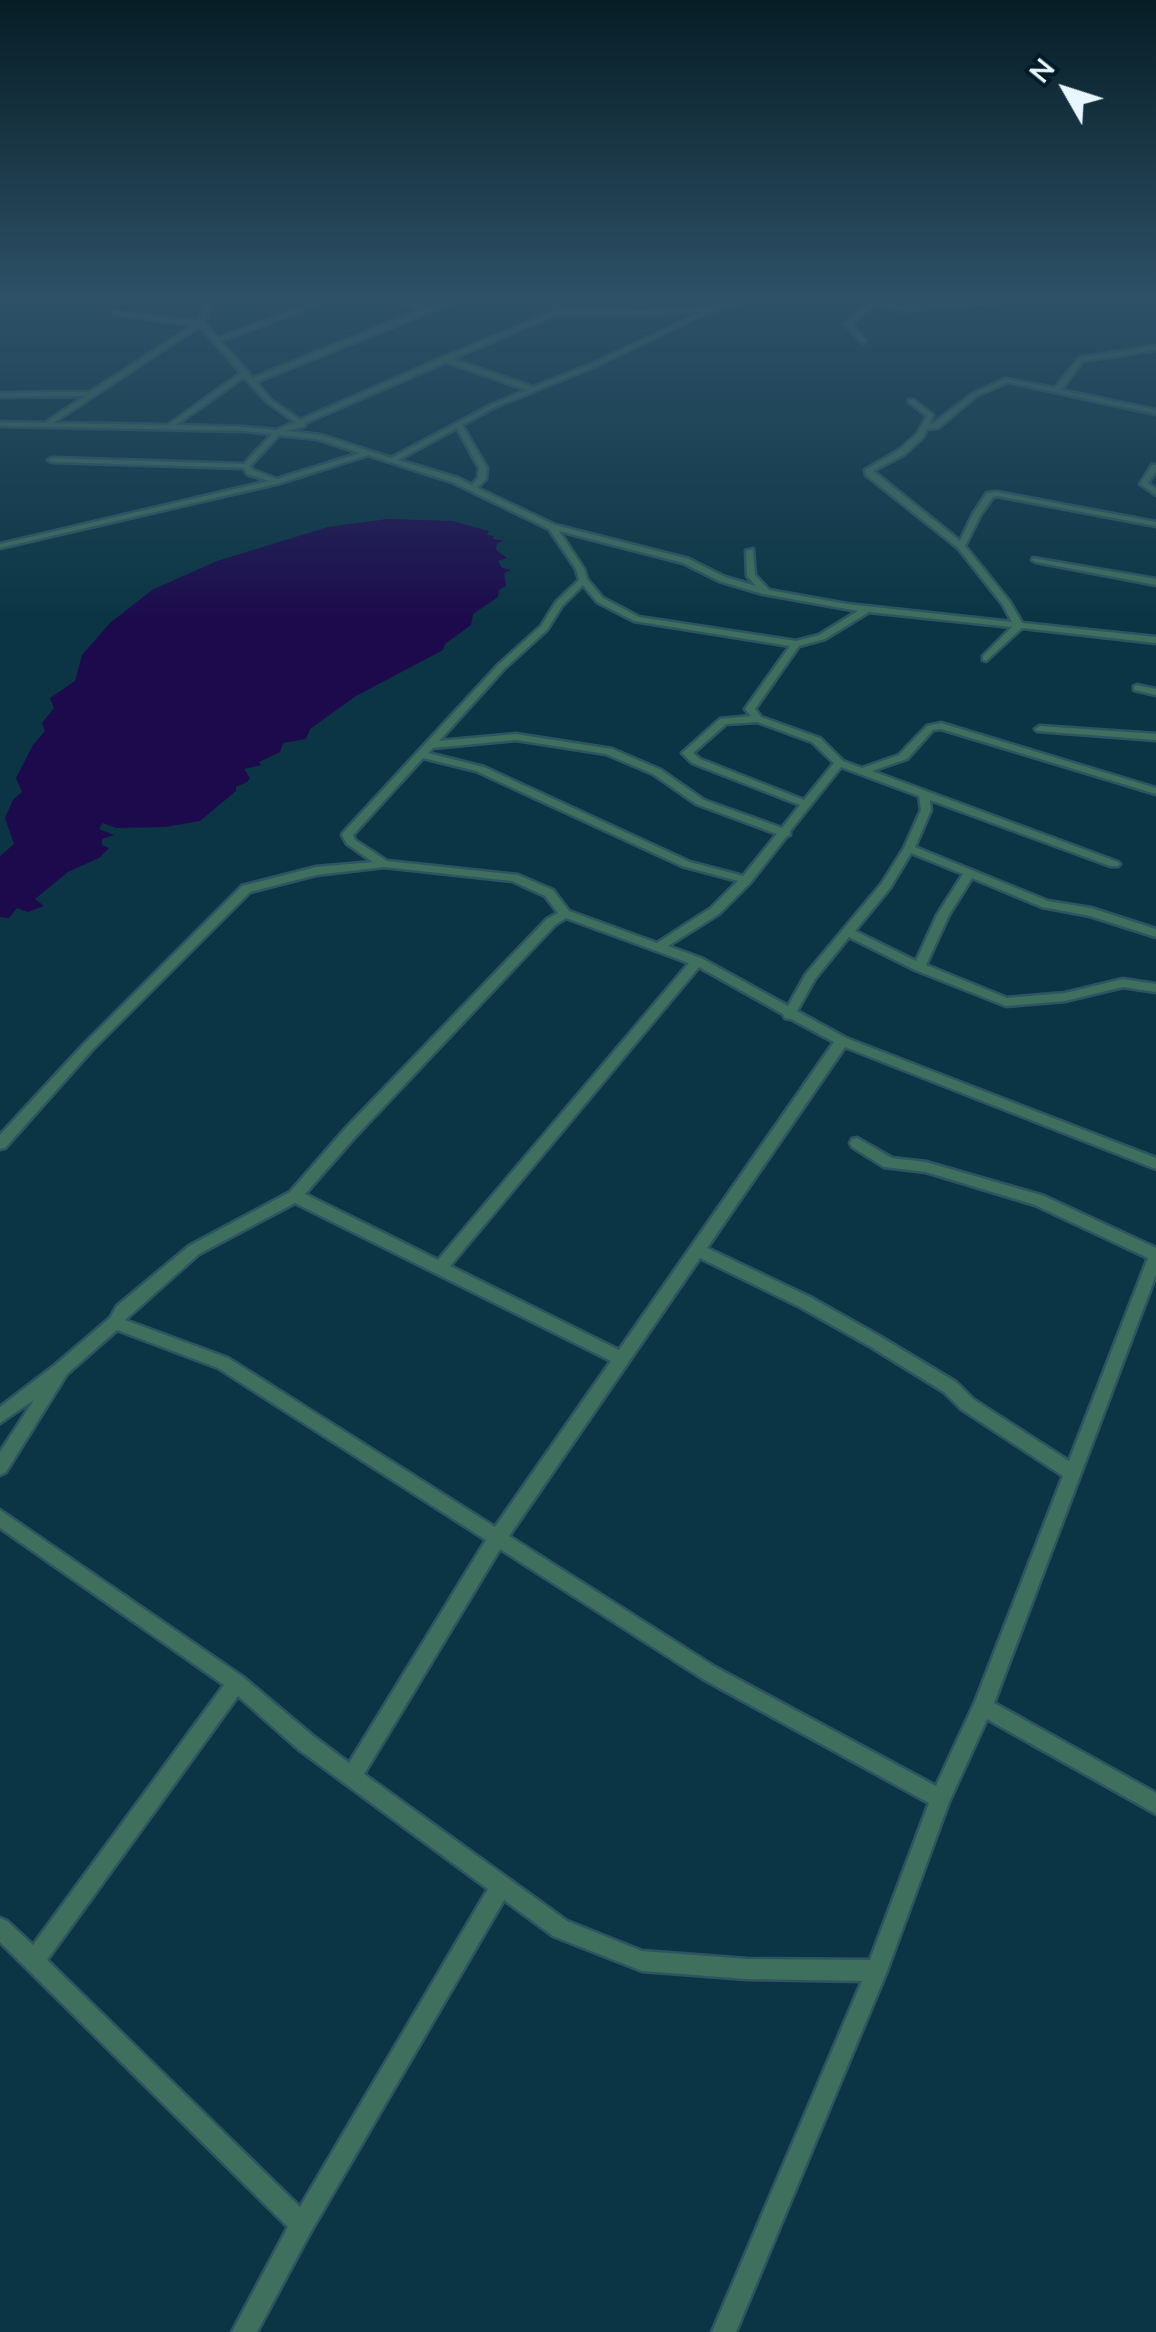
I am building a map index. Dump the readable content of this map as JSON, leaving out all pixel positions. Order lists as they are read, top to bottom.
{
  "north": "top left"
}
